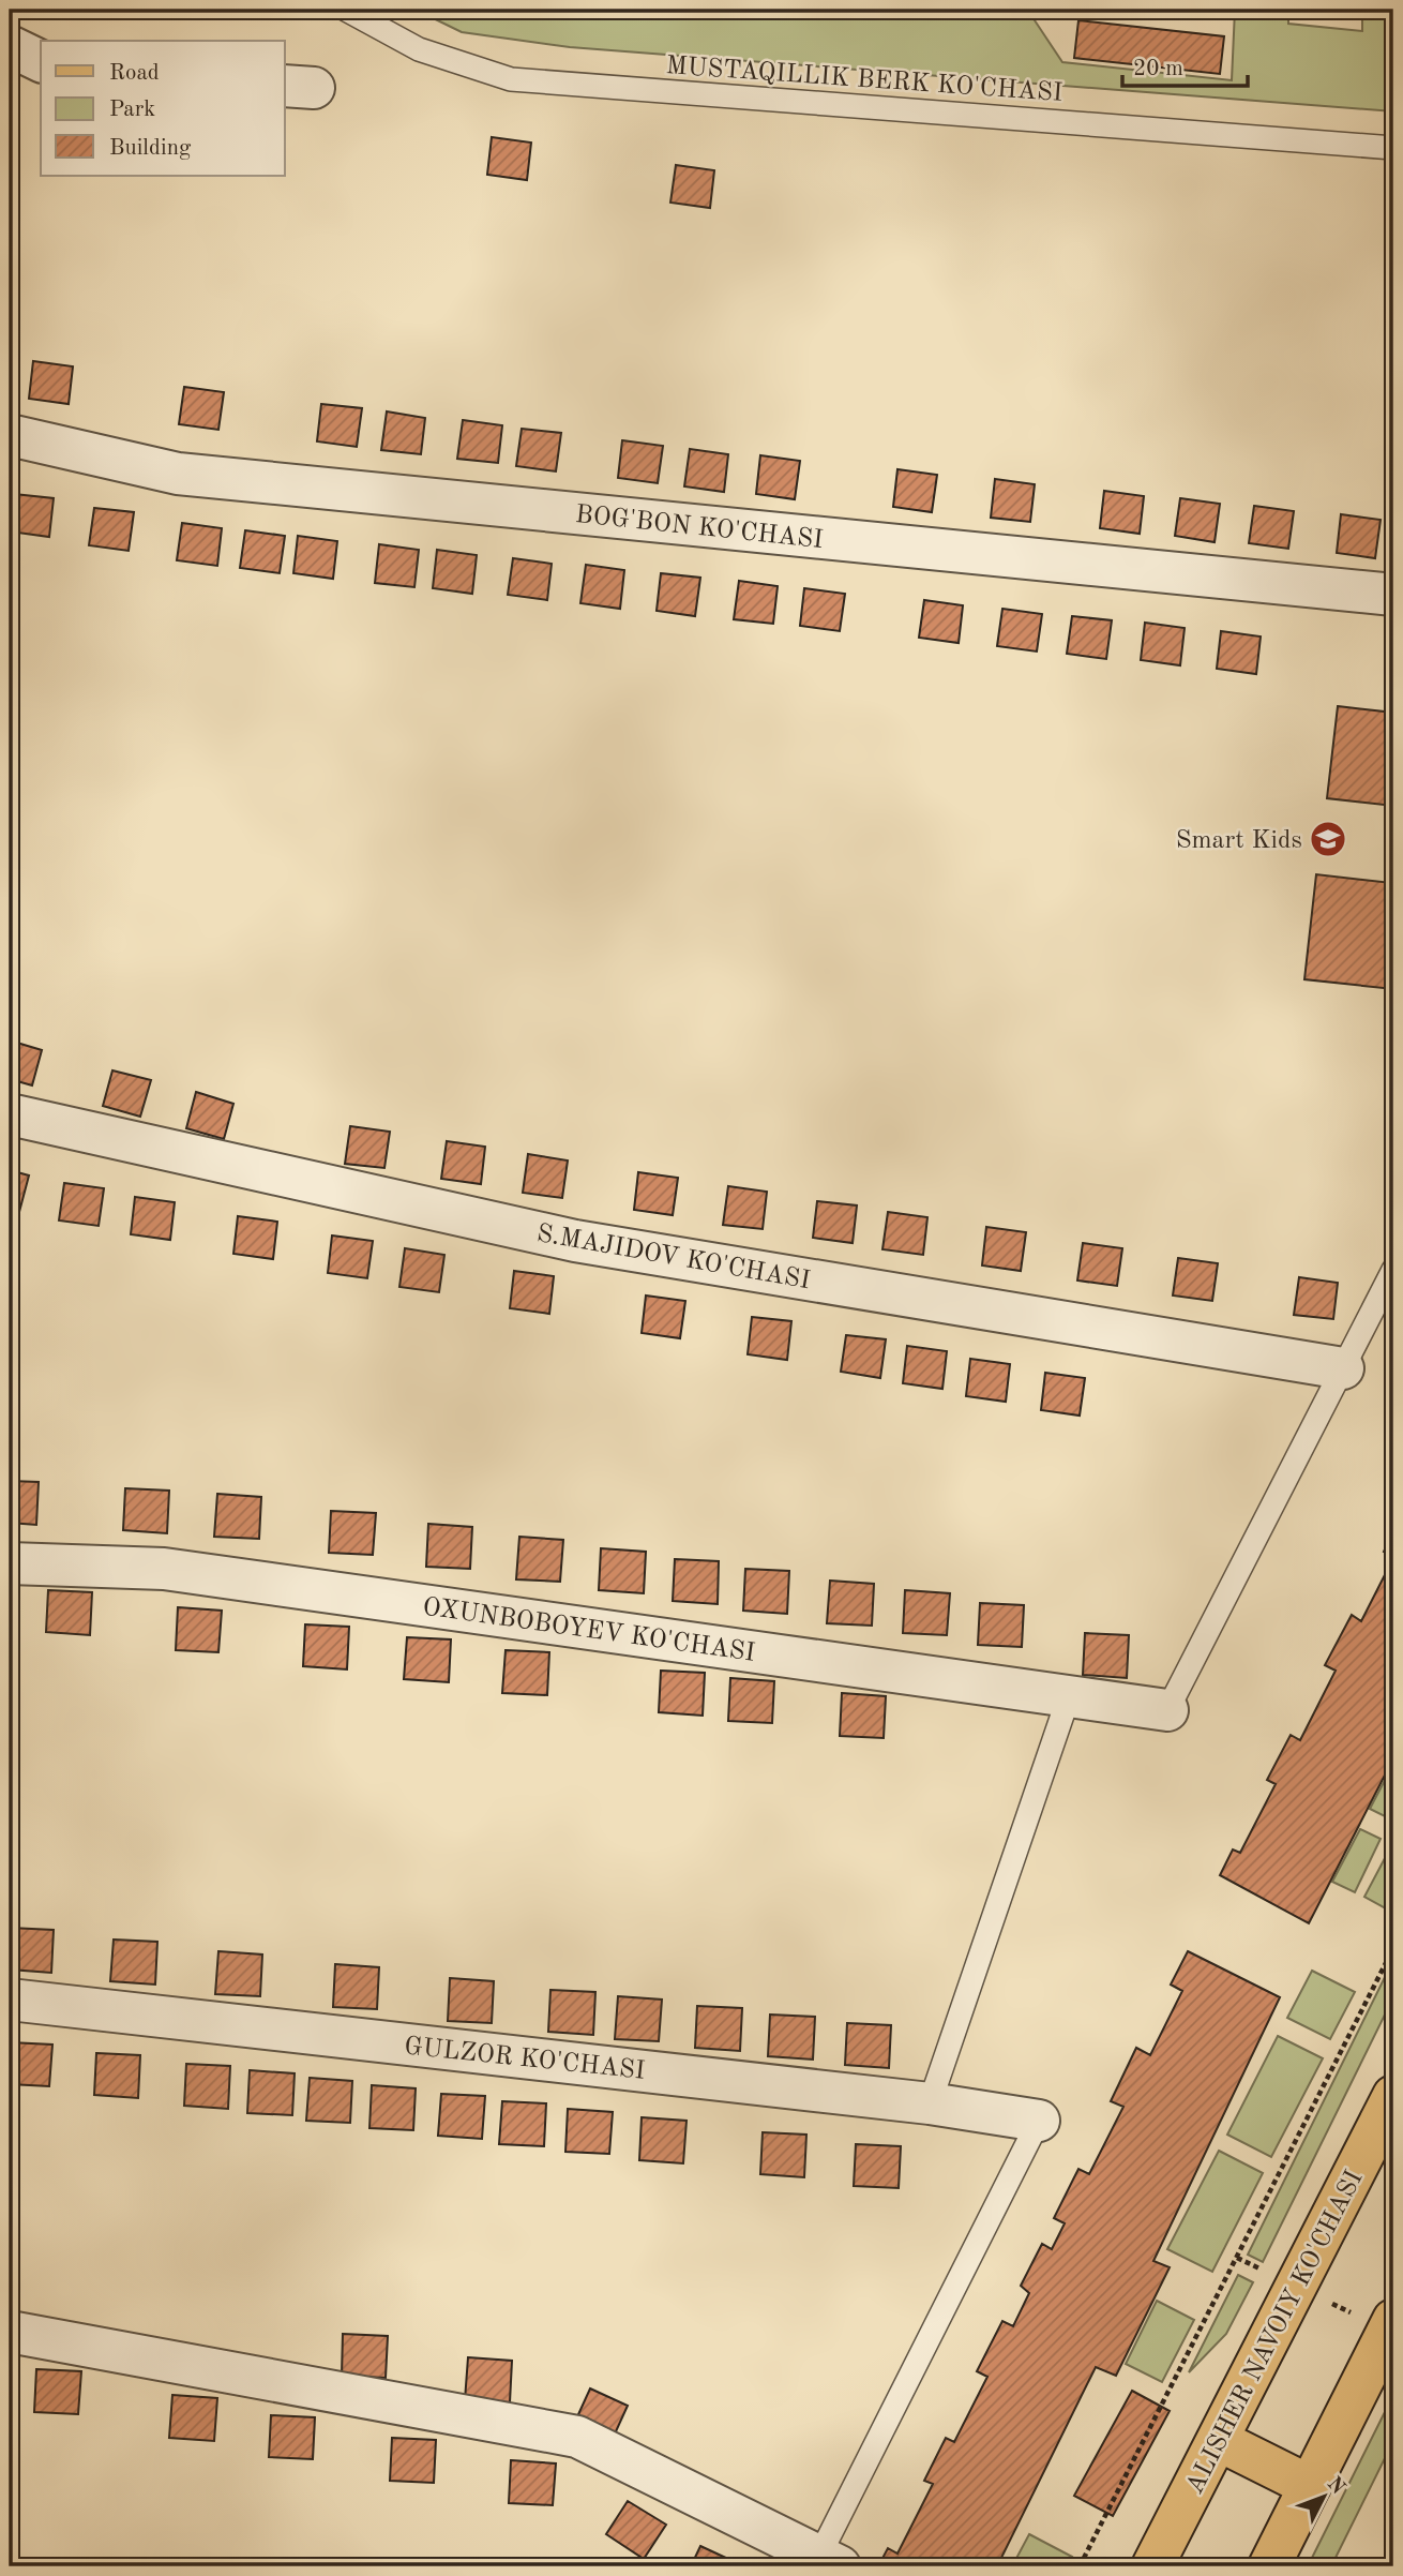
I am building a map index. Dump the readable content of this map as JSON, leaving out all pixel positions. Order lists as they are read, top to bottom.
{
  "streets": {
    "main road": ["ALISHER NAVOIY KO'CHASI"],
    "street": [
      "BOG'BON KO'CHASI",
      "S.MAJIDOV KO'CHASI",
      "OXUNBOBOYEV KO'CHASI",
      "GULZOR KO'CHASI"
    ],
    "lane": ["MUSTAQILLIK BERK KO'CHASI"]
  },
  "places": {
    "school or university": ["Smart Kids"]
  },
  "legend": ["Road", "Park", "Building"],
  "scale_bar": "20 m",
  "north": "top right"
}
